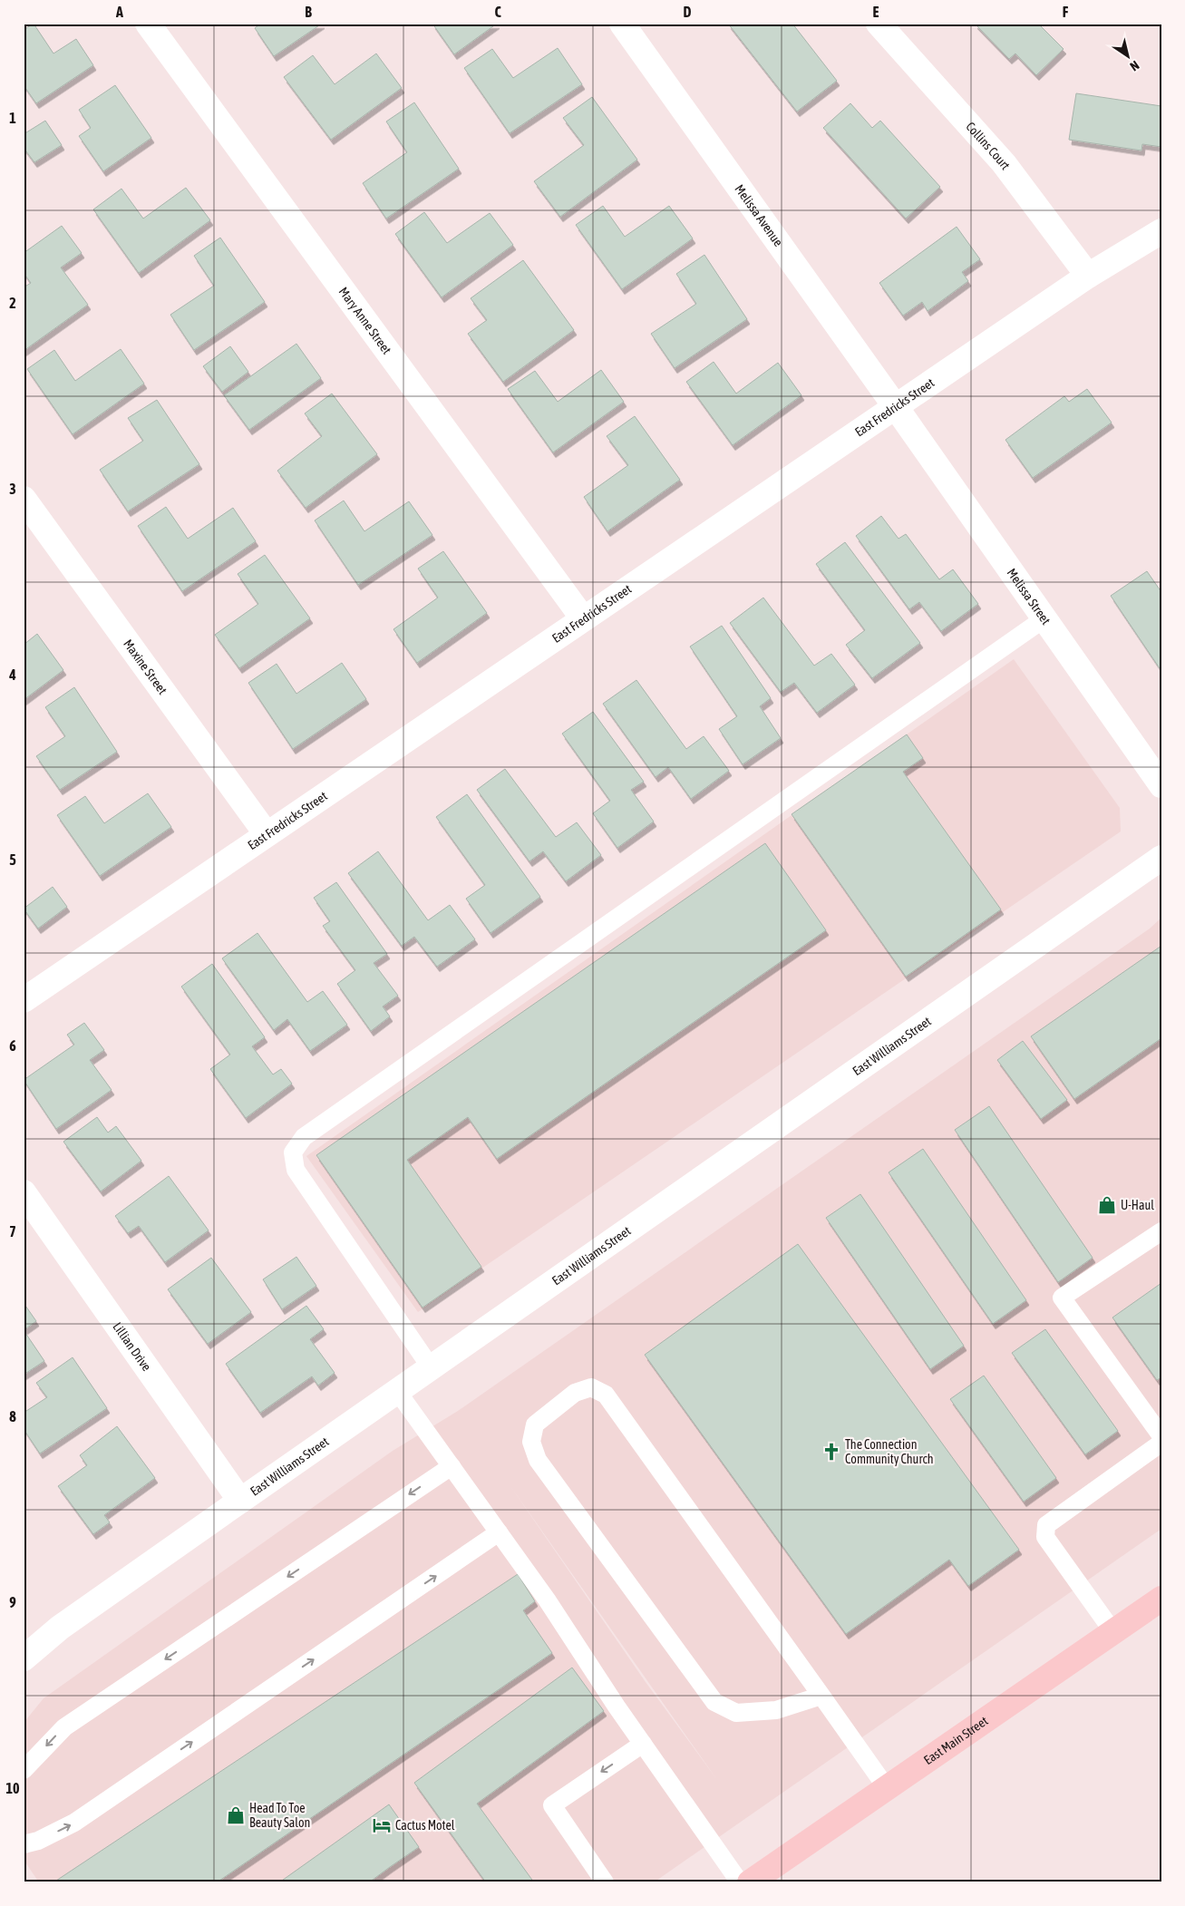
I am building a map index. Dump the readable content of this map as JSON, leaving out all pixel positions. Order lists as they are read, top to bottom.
{
  "streets": {
    "main road": ["East Main Street"],
    "street": [
      "Collins Court",
      "Melissa Avenue",
      "Mary Anne Street",
      "East Fredricks Street",
      "Melissa Street",
      "Maxine Street",
      "East Williams Street",
      "Lillian Drive"
    ]
  },
  "crossings": [
    ["Collins Court", "East Fredricks Street"],
    ["Melissa Avenue", "East Fredricks Street"],
    ["Melissa Avenue", "Melissa Street"],
    ["Mary Anne Street", "East Fredricks Street"],
    ["East Fredricks Street", "Melissa Street"],
    ["East Fredricks Street", "Maxine Street"],
    ["East Williams Street", "Lillian Drive"]
  ],
  "places": {
    "shop": ["U-Haul", "Head To Toe Beauty Salon"],
    "church": ["The Connection Community Church"],
    "hotel": ["Cactus Motel"]
  },
  "north": "bottom right",
  "grid": {
    "columns": [
      "A",
      "B",
      "C",
      "D",
      "E",
      "F"
    ],
    "rows": [
      "1",
      "2",
      "3",
      "4",
      "5",
      "6",
      "7",
      "8",
      "9",
      "10"
    ]
  }
}
